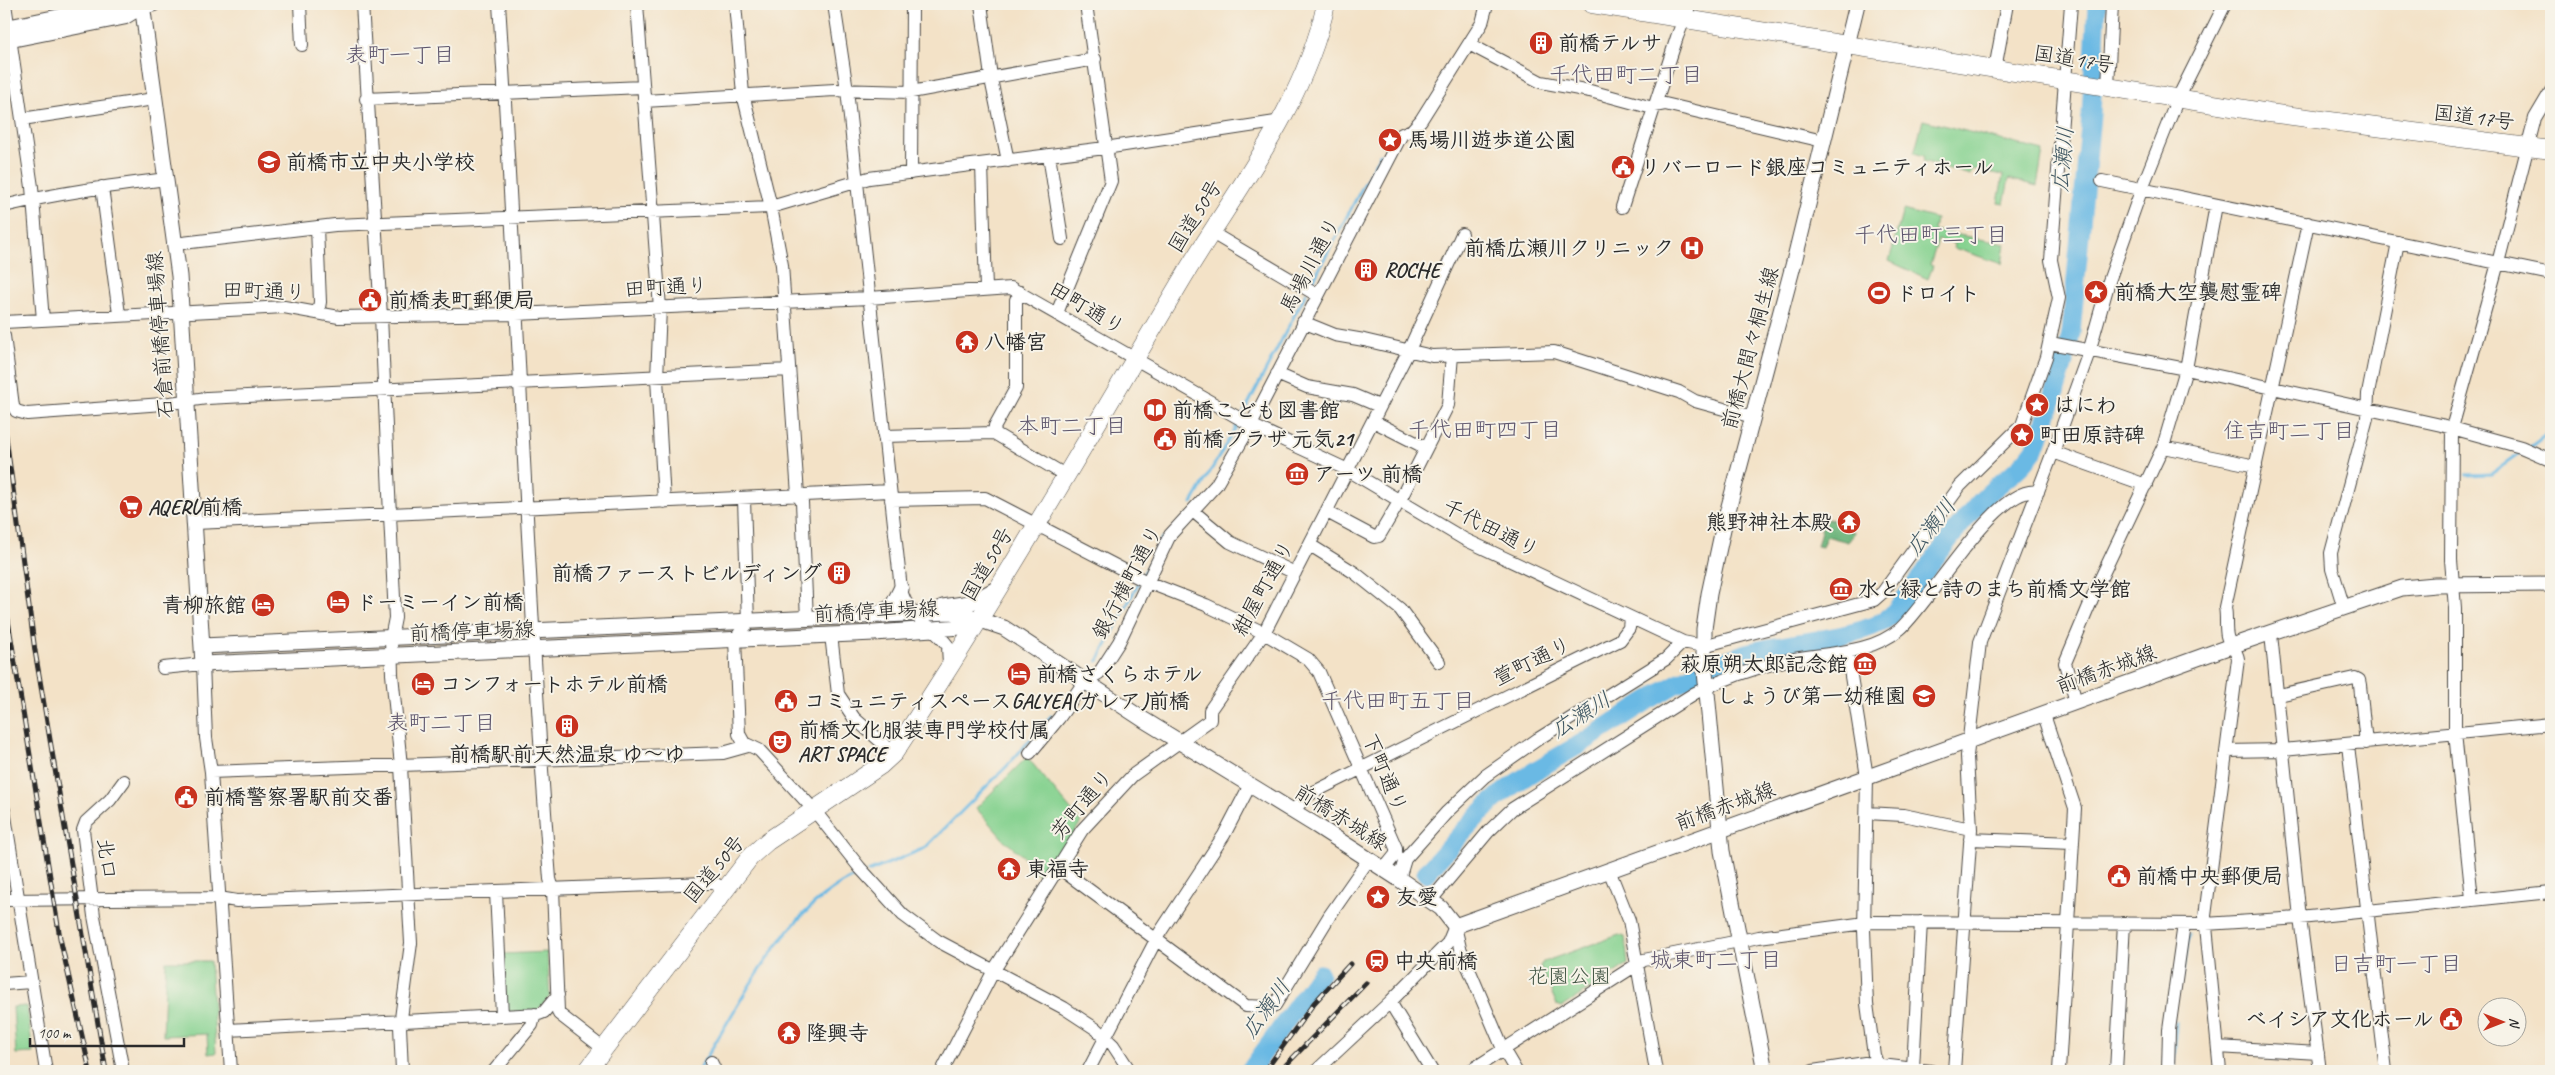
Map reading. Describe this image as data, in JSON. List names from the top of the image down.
{
  "streets": {
    "highway": ["国道17号", "国道50号"],
    "main road": [
      "石倉前橋停車場線",
      "前橋大間々桐生線",
      "前橋停車場線",
      "前橋赤城線"
    ],
    "street": [
      "馬場川通り",
      "田町通り",
      "千代田通り",
      "銀行横町通り",
      "紺屋町通り",
      "萱町通り",
      "下町通り",
      "芳町通り",
      "北口"
    ]
  },
  "crossings": [
    ["国道17号", "前橋大間々桐生線"],
    ["国道50号", "田町通り"],
    ["国道50号", "千代田通り"],
    ["国道50号", "前橋停車場線"],
    ["国道50号", "前橋赤城線"],
    ["馬場川通り", "千代田通り"],
    ["馬場川通り", "銀行横町通り"],
    ["田町通り", "石倉前橋停車場線"],
    ["田町通り", "千代田通り"],
    ["石倉前橋停車場線", "前橋停車場線"],
    ["前橋大間々桐生線", "千代田通り"],
    ["千代田通り", "銀行横町通り"],
    ["千代田通り", "紺屋町通り"],
    ["千代田通り", "萱町通り"],
    ["銀行横町通り", "前橋赤城線"],
    ["紺屋町通り", "下町通り"],
    ["紺屋町通り", "芳町通り"],
    ["前橋停車場線", "前橋赤城線"],
    ["萱町通り", "前橋赤城線"],
    ["萱町通り", "下町通り"],
    ["前橋赤城線", "芳町通り"]
  ],
  "districts": [
    "表町一丁目",
    "千代田町二丁目",
    "千代田町三丁目",
    "本町二丁目",
    "千代田町四丁目",
    "住吉町二丁目",
    "千代田町五丁目",
    "表町二丁目",
    "城東町二丁目",
    "日吉町一丁目"
  ],
  "water": ["広瀬川"],
  "parks": ["花園公園"],
  "places": {
    "building": [
      "前橋テルサ",
      "ROCHE",
      "前橋ファーストビルディング",
      "前橋駅前天然温泉 ゆ～ゆ"
    ],
    "place": [
      "馬場川遊歩道公園",
      "前橋大空襲慰霊碑",
      "はにわ",
      "町田原詩碑",
      "友愛"
    ],
    "school or university": ["前橋市立中央小学校", "しょうび第一幼稚園"],
    "public building": [
      "リバーロード銀座コミュニティホール",
      "前橋表町郵便局",
      "前橋プラザ 元気21",
      "コミュニティスペースGALYEA(ガレア)前橋",
      "前橋警察署駅前交番",
      "前橋中央郵便局",
      "ベイシア文化ホール"
    ],
    "hospital": ["前橋広瀬川クリニック"],
    "sports": ["ドロイト"],
    "temple": [
      "八幡宮",
      "熊野神社本殿",
      "東福寺",
      "隆興寺"
    ],
    "library": ["前橋こども図書館"],
    "museum": ["アーツ 前橋", "水と緑と詩のまち前橋文学館", "萩原朔太郎記念館"],
    "supermarket": ["AQERU前橋"],
    "hotel": [
      "ドーミーイン前橋",
      "青柳旅館",
      "前橋さくらホテル",
      "コンフォートホテル前橋"
    ],
    "theatre": ["前橋文化服装専門学校付属 ART SPACE"],
    "station": ["中央前橋"]
  },
  "scale_bar": "100 m",
  "north": "right"
}
